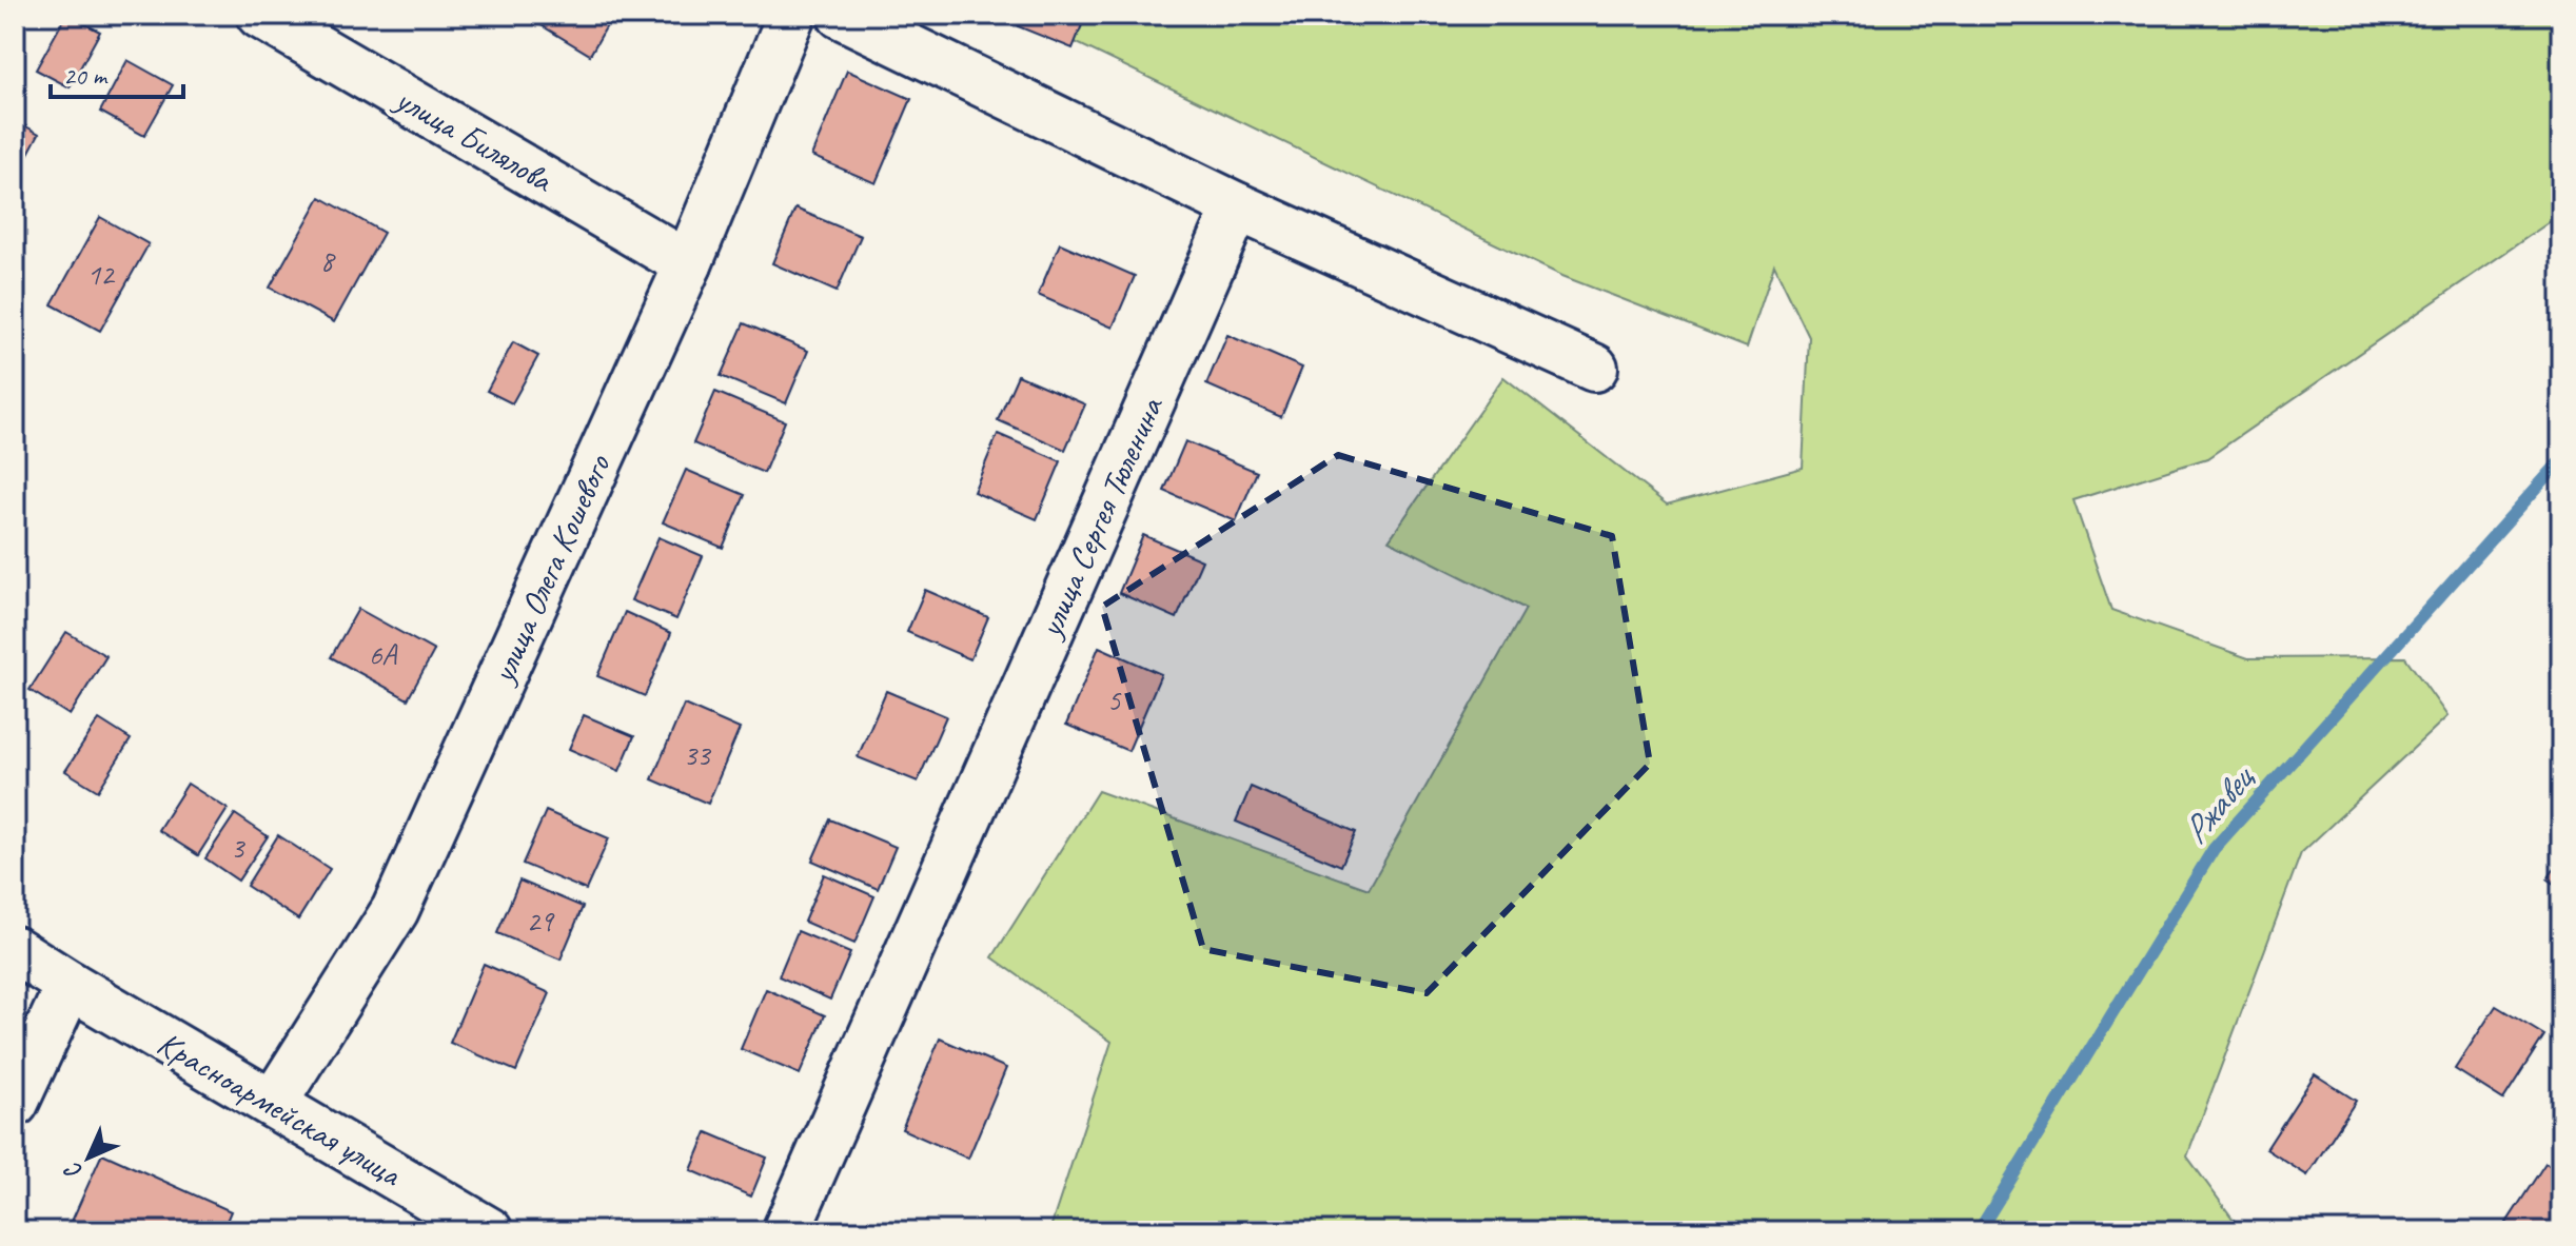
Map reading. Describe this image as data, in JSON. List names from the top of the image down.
{
  "streets": {
    "street": [
      "улица Билялова",
      "улица Сергея Тюленина",
      "улица Олега Кошевого",
      "Красноармейская улица"
    ]
  },
  "crossings": [
    ["улица Билялова", "улица Олега Кошевого"],
    ["улица Олега Кошевого", "Красноармейская улица"]
  ],
  "water": ["Ржавец"],
  "house_numbers": [
    "8",
    "12",
    "6А",
    "5",
    "33",
    "3",
    "29"
  ],
  "scale_bar": "20 m",
  "north": "bottom left"
}
